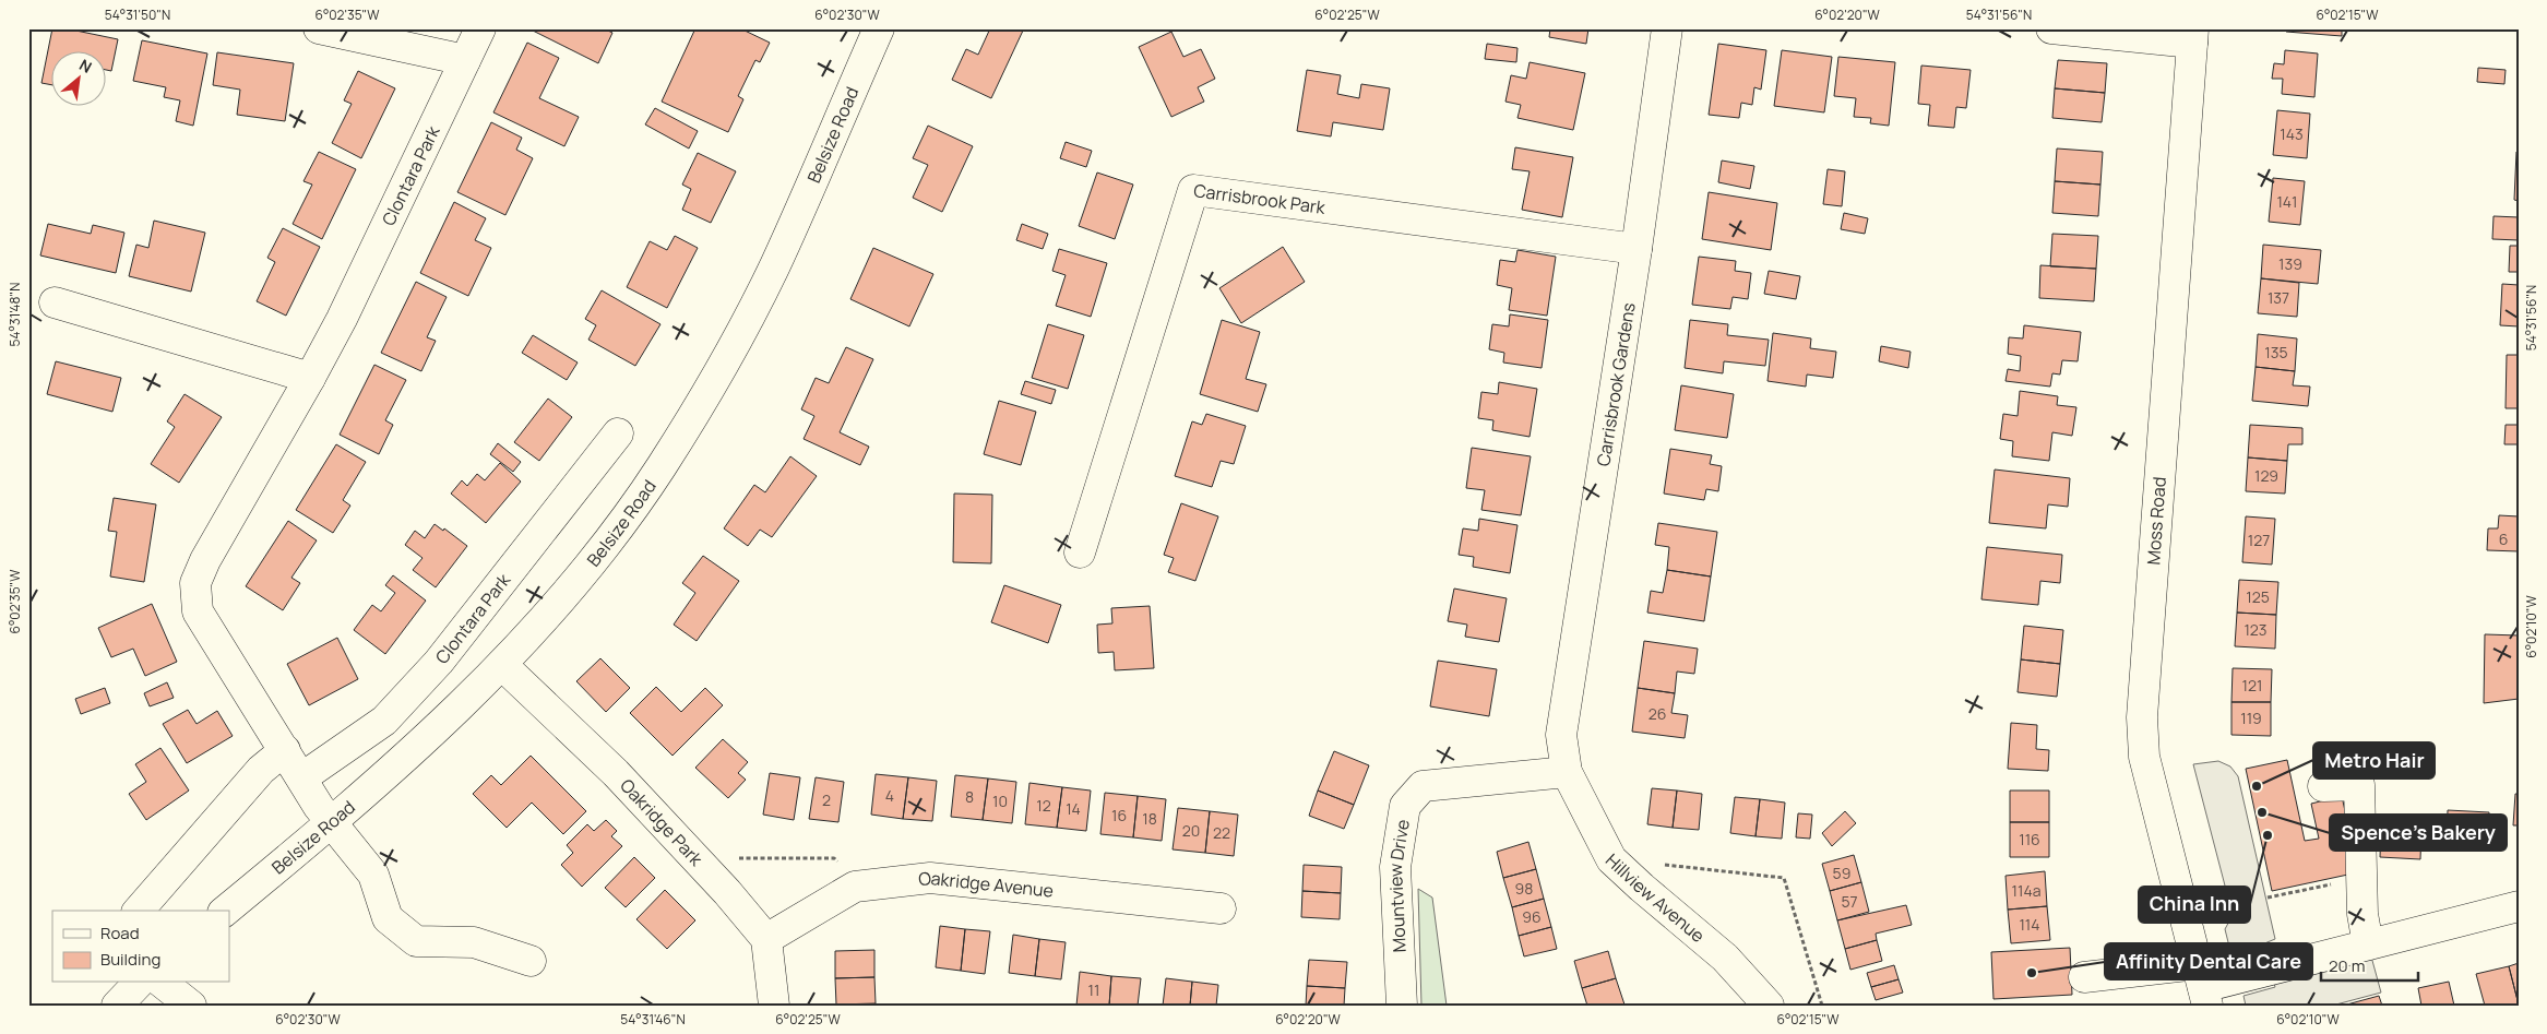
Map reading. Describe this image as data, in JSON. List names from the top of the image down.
{
  "streets": {
    "street": [
      "Belsize Road",
      "Clontara Park",
      "Carrisbrook Park",
      "Carrisbrook Gardens",
      "Moss Road",
      "Oakridge Park",
      "Mountview Drive",
      "Oakridge Avenue",
      "Hillview Avenue"
    ]
  },
  "crossings": [
    ["Belsize Road", "Clontara Park"],
    ["Belsize Road", "Oakridge Park"],
    ["Carrisbrook Park", "Carrisbrook Gardens"],
    ["Carrisbrook Gardens", "Mountview Drive"],
    ["Carrisbrook Gardens", "Hillview Avenue"],
    ["Oakridge Park", "Oakridge Avenue"],
    ["Mountview Drive", "Hillview Avenue"]
  ],
  "places": [
    "Metro Hair",
    "Spence's Bakery",
    "China Inn",
    "Affinity Dental Care"
  ],
  "house_numbers": [
    "143",
    "141",
    "139",
    "137",
    "135",
    "129",
    "6",
    "127",
    "125",
    "123",
    "121",
    "26",
    "119",
    "4",
    "8",
    "2",
    "10",
    "12",
    "14",
    "16",
    "18",
    "20",
    "22",
    "116",
    "59",
    "98",
    "114a",
    "57",
    "96",
    "114",
    "11"
  ],
  "legend": ["Road", "Building"],
  "scale_bar": "20 m",
  "north": "top right",
  "coordinates": [
    "54°31'50\"N",
    "6°02'35\"W",
    "6°02'30\"W",
    "6°02'25\"W",
    "6°02'20\"W",
    "54°31'56\"N",
    "6°02'15\"W",
    "54°31'48\"N",
    "6°02'10\"W",
    "54°31'46\"N"
  ]
}
